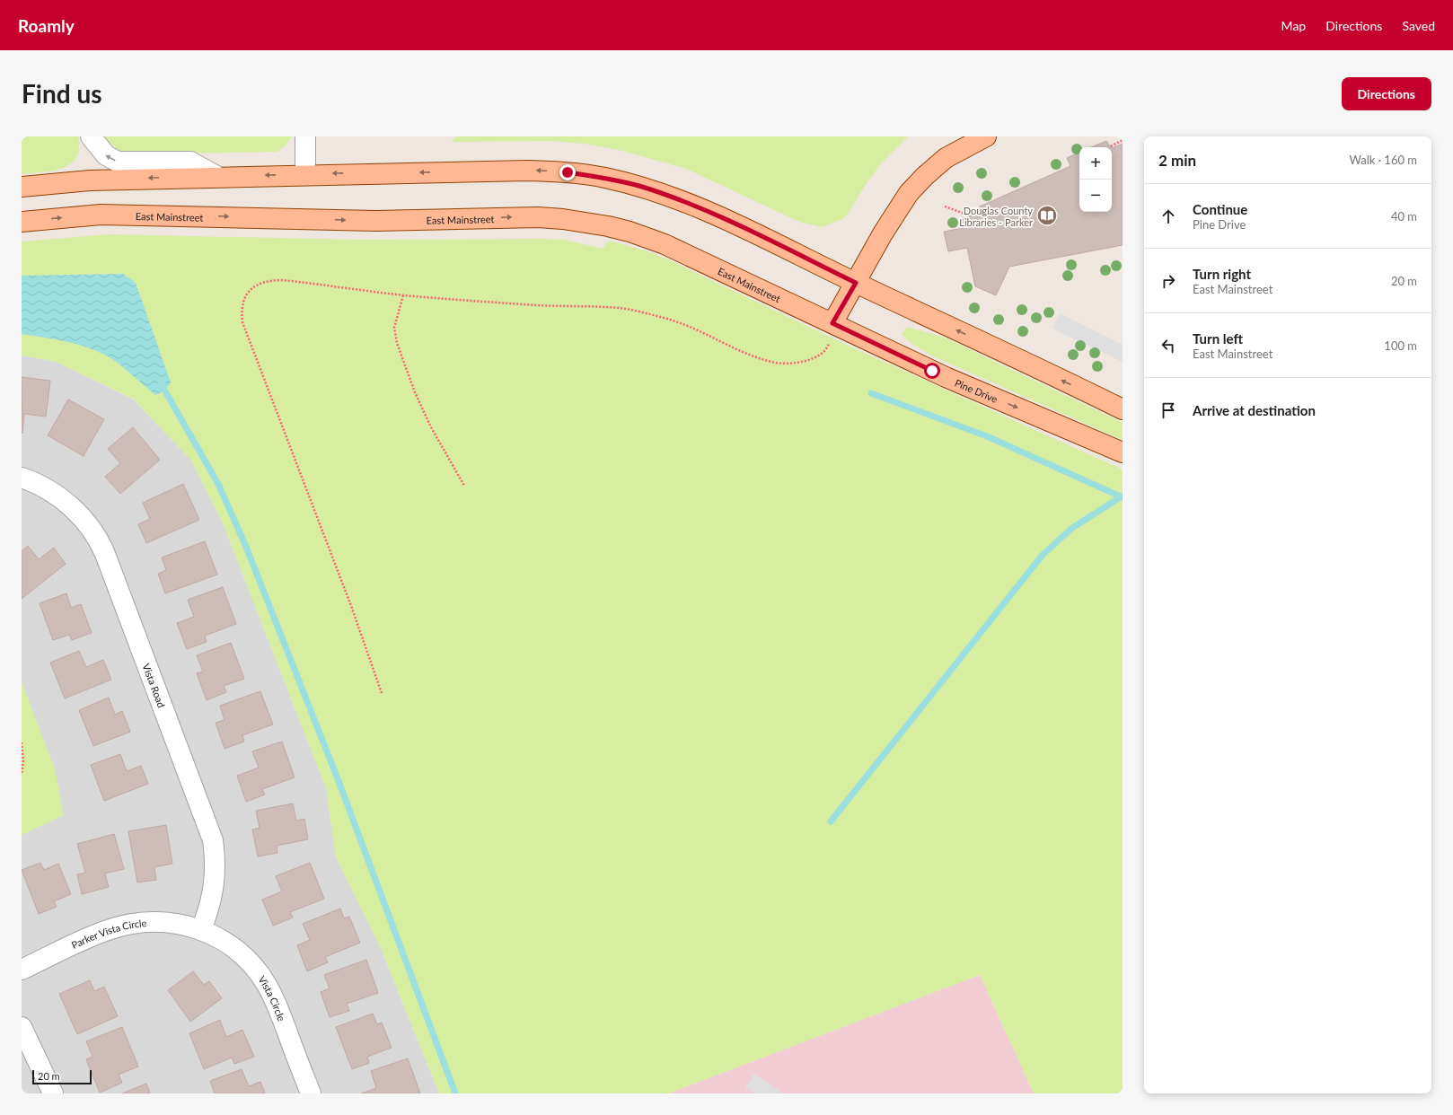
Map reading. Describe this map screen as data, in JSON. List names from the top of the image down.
{
  "streets": {
    "main road": ["East Mainstreet", "Pine Drive"],
    "street": ["Vista Road", "Parker Vista Circle", "Vista Circle"]
  },
  "crossings": [
    ["East Mainstreet", "Pine Drive"],
    ["Vista Road", "Parker Vista Circle"],
    ["Vista Road", "Vista Circle"],
    ["Parker Vista Circle", "Vista Circle"]
  ],
  "places": {
    "library": ["Douglas County Libraries - Parker"]
  },
  "scale_bar": "20 m",
  "page": {
    "header": "Roamly",
    "nav": ["Map", "Directions", "Saved"],
    "buttons": "Directions",
    "title": "Find us",
    "heading": ["2 min", "Walk · 160 m"],
    "map_buttons": ["+", "−"],
    "list": [
      ["Continue", "Pine Drive", "40 m"],
      ["Turn right", "East Mainstreet", "20 m"],
      ["Turn left", "East Mainstreet", "100 m"],
      "Arrive at destination"
    ],
    "scale": "20 m"
  }
}
